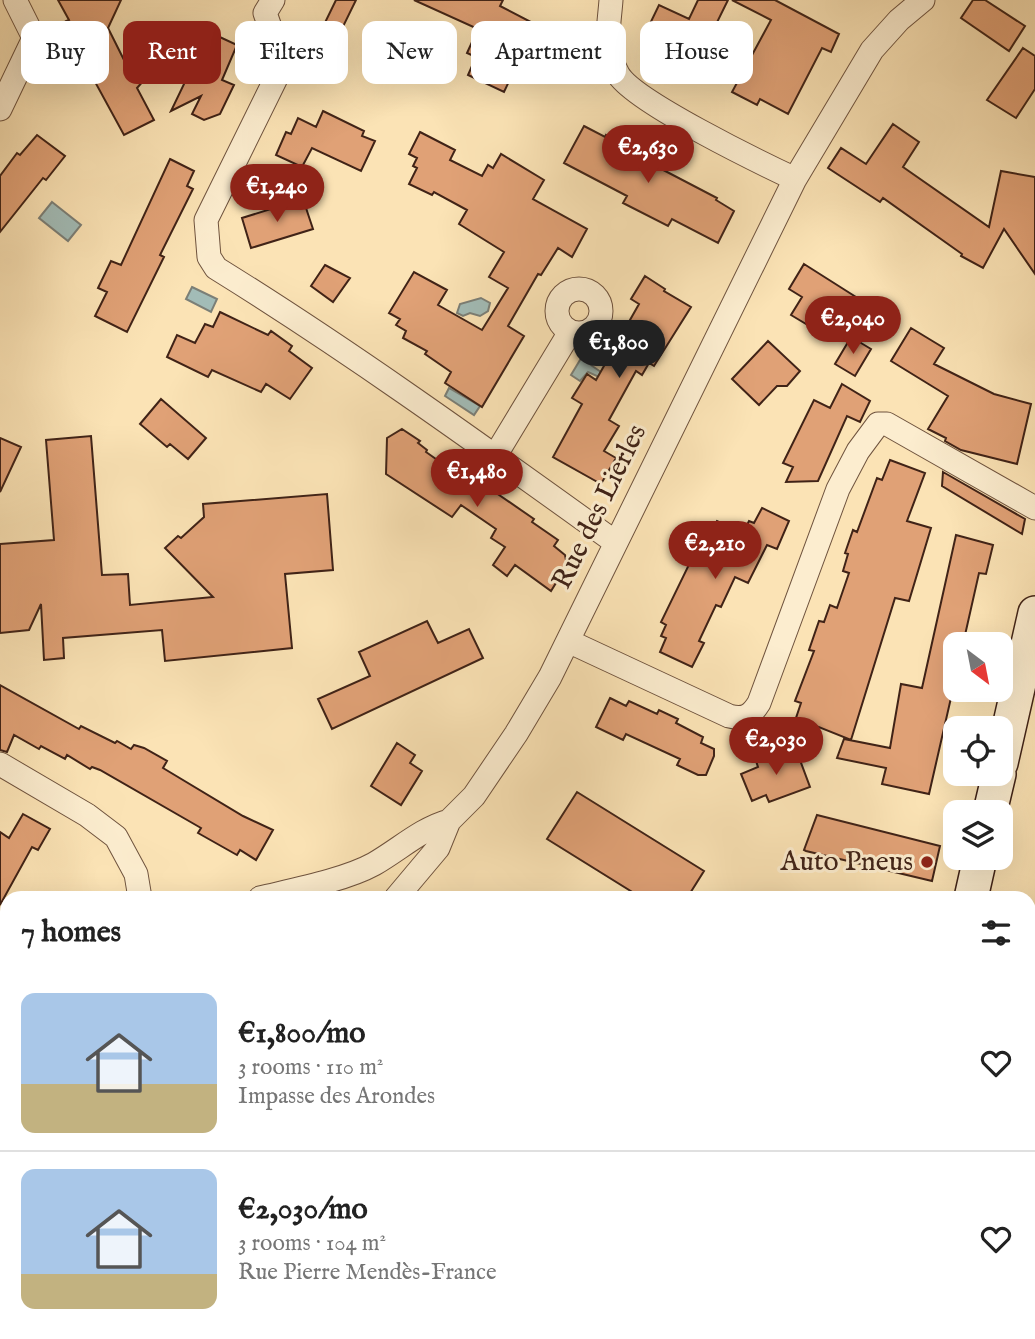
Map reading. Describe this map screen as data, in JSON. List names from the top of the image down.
{
  "streets": {
    "street": ["Rue des Lierles"]
  },
  "places": ["Auto Pneus"],
  "north": "bottom right",
  "page": {
    "chip": [
      "Buy",
      "Rent",
      "Filters",
      "New",
      "Apartment",
      "House"
    ],
    "price": [
      "€2,630",
      "€1,240",
      "€2,040",
      "€1,800",
      "€1,480",
      "€2,210",
      "€2,030"
    ],
    "heading": "7 homes",
    "list": [
      {
        "name": "€1,800/mo",
        "note": "3 rooms · 110 m² · Impasse des Arondes"
      },
      {
        "name": "€2,030/mo",
        "note": "3 rooms · 104 m² · Rue Pierre Mendès-France"
      }
    ]
  }
}
